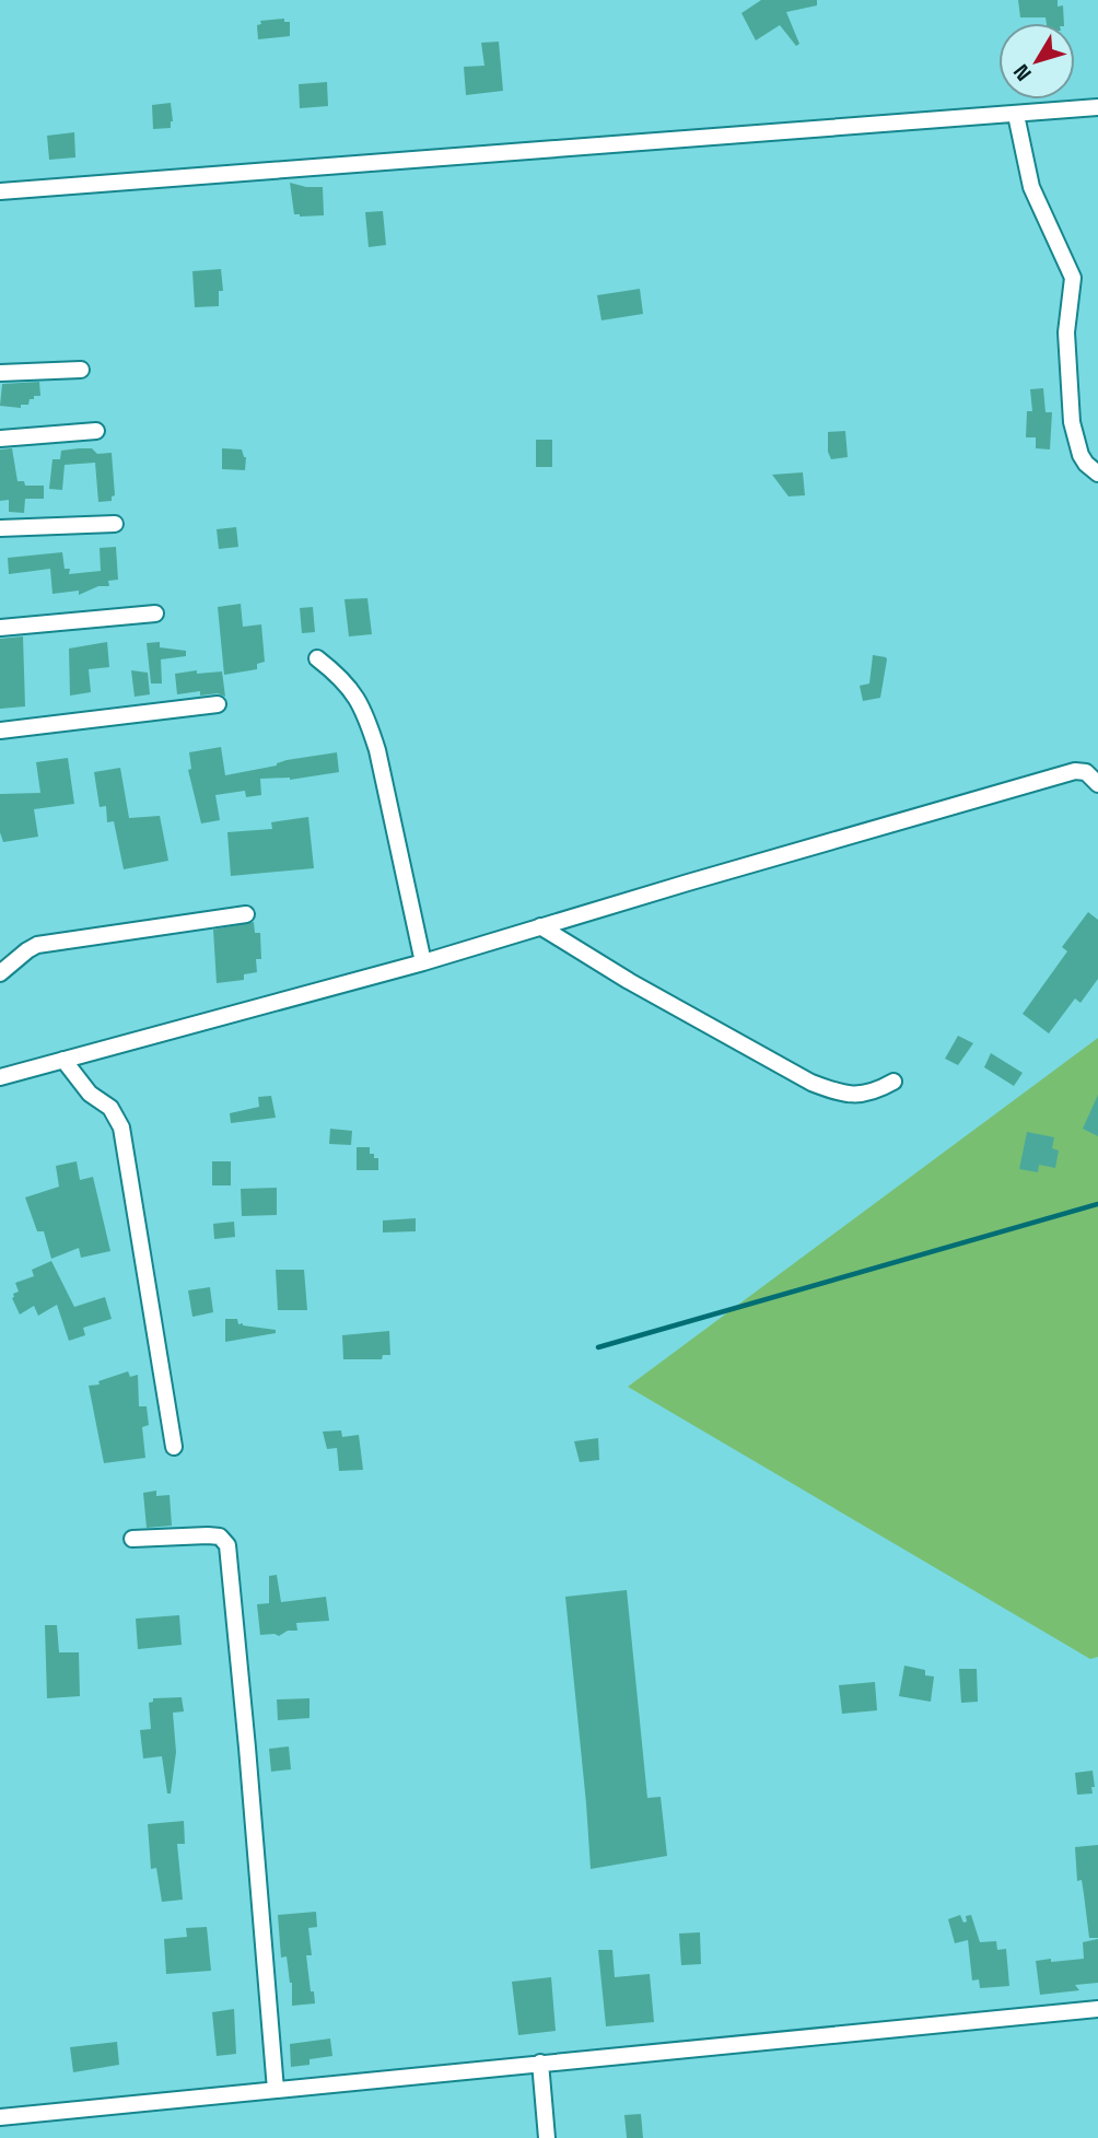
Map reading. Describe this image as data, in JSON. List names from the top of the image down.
{
  "north": "bottom left"
}
